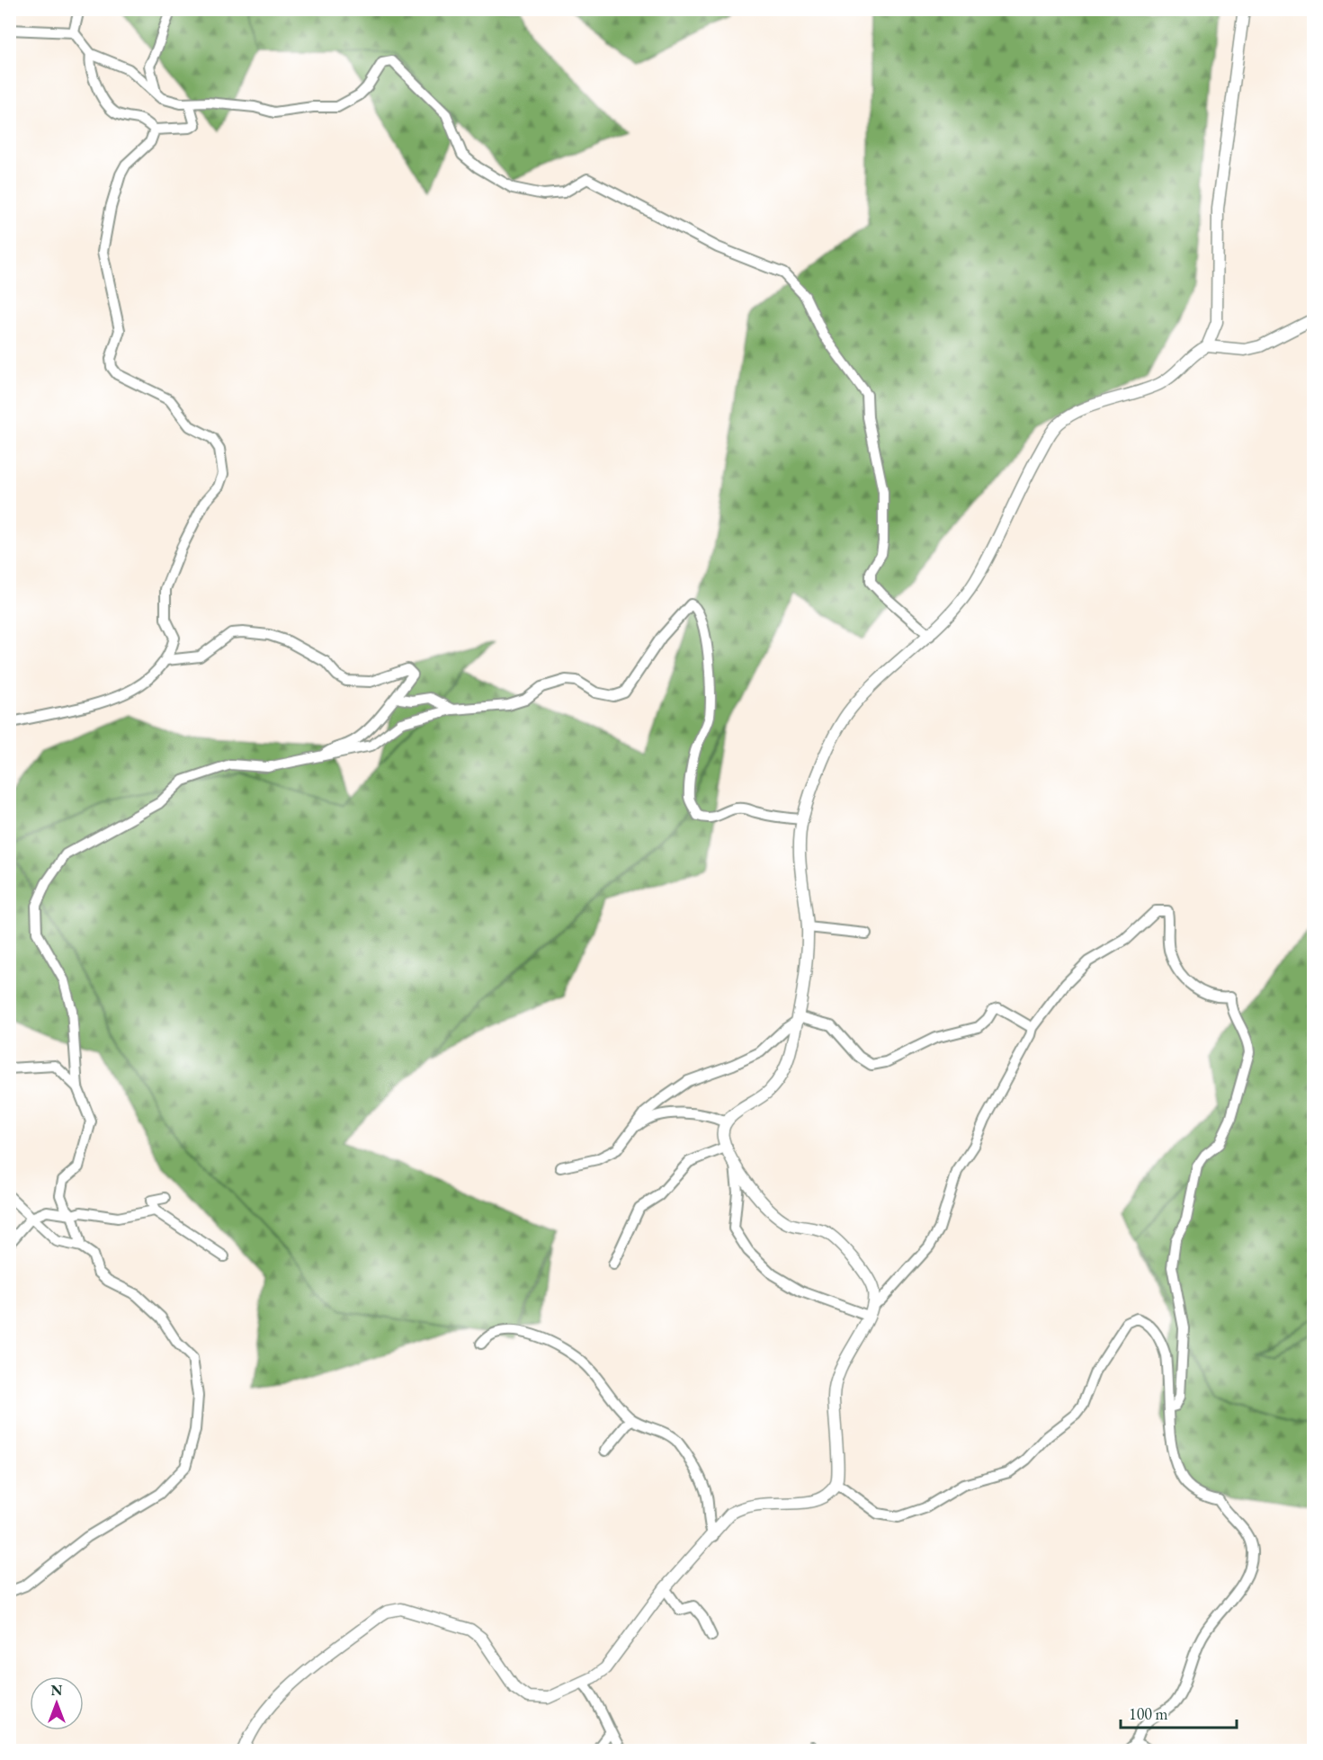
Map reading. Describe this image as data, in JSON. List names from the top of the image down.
{
  "scale_bar": "100 m",
  "north": "top"
}
